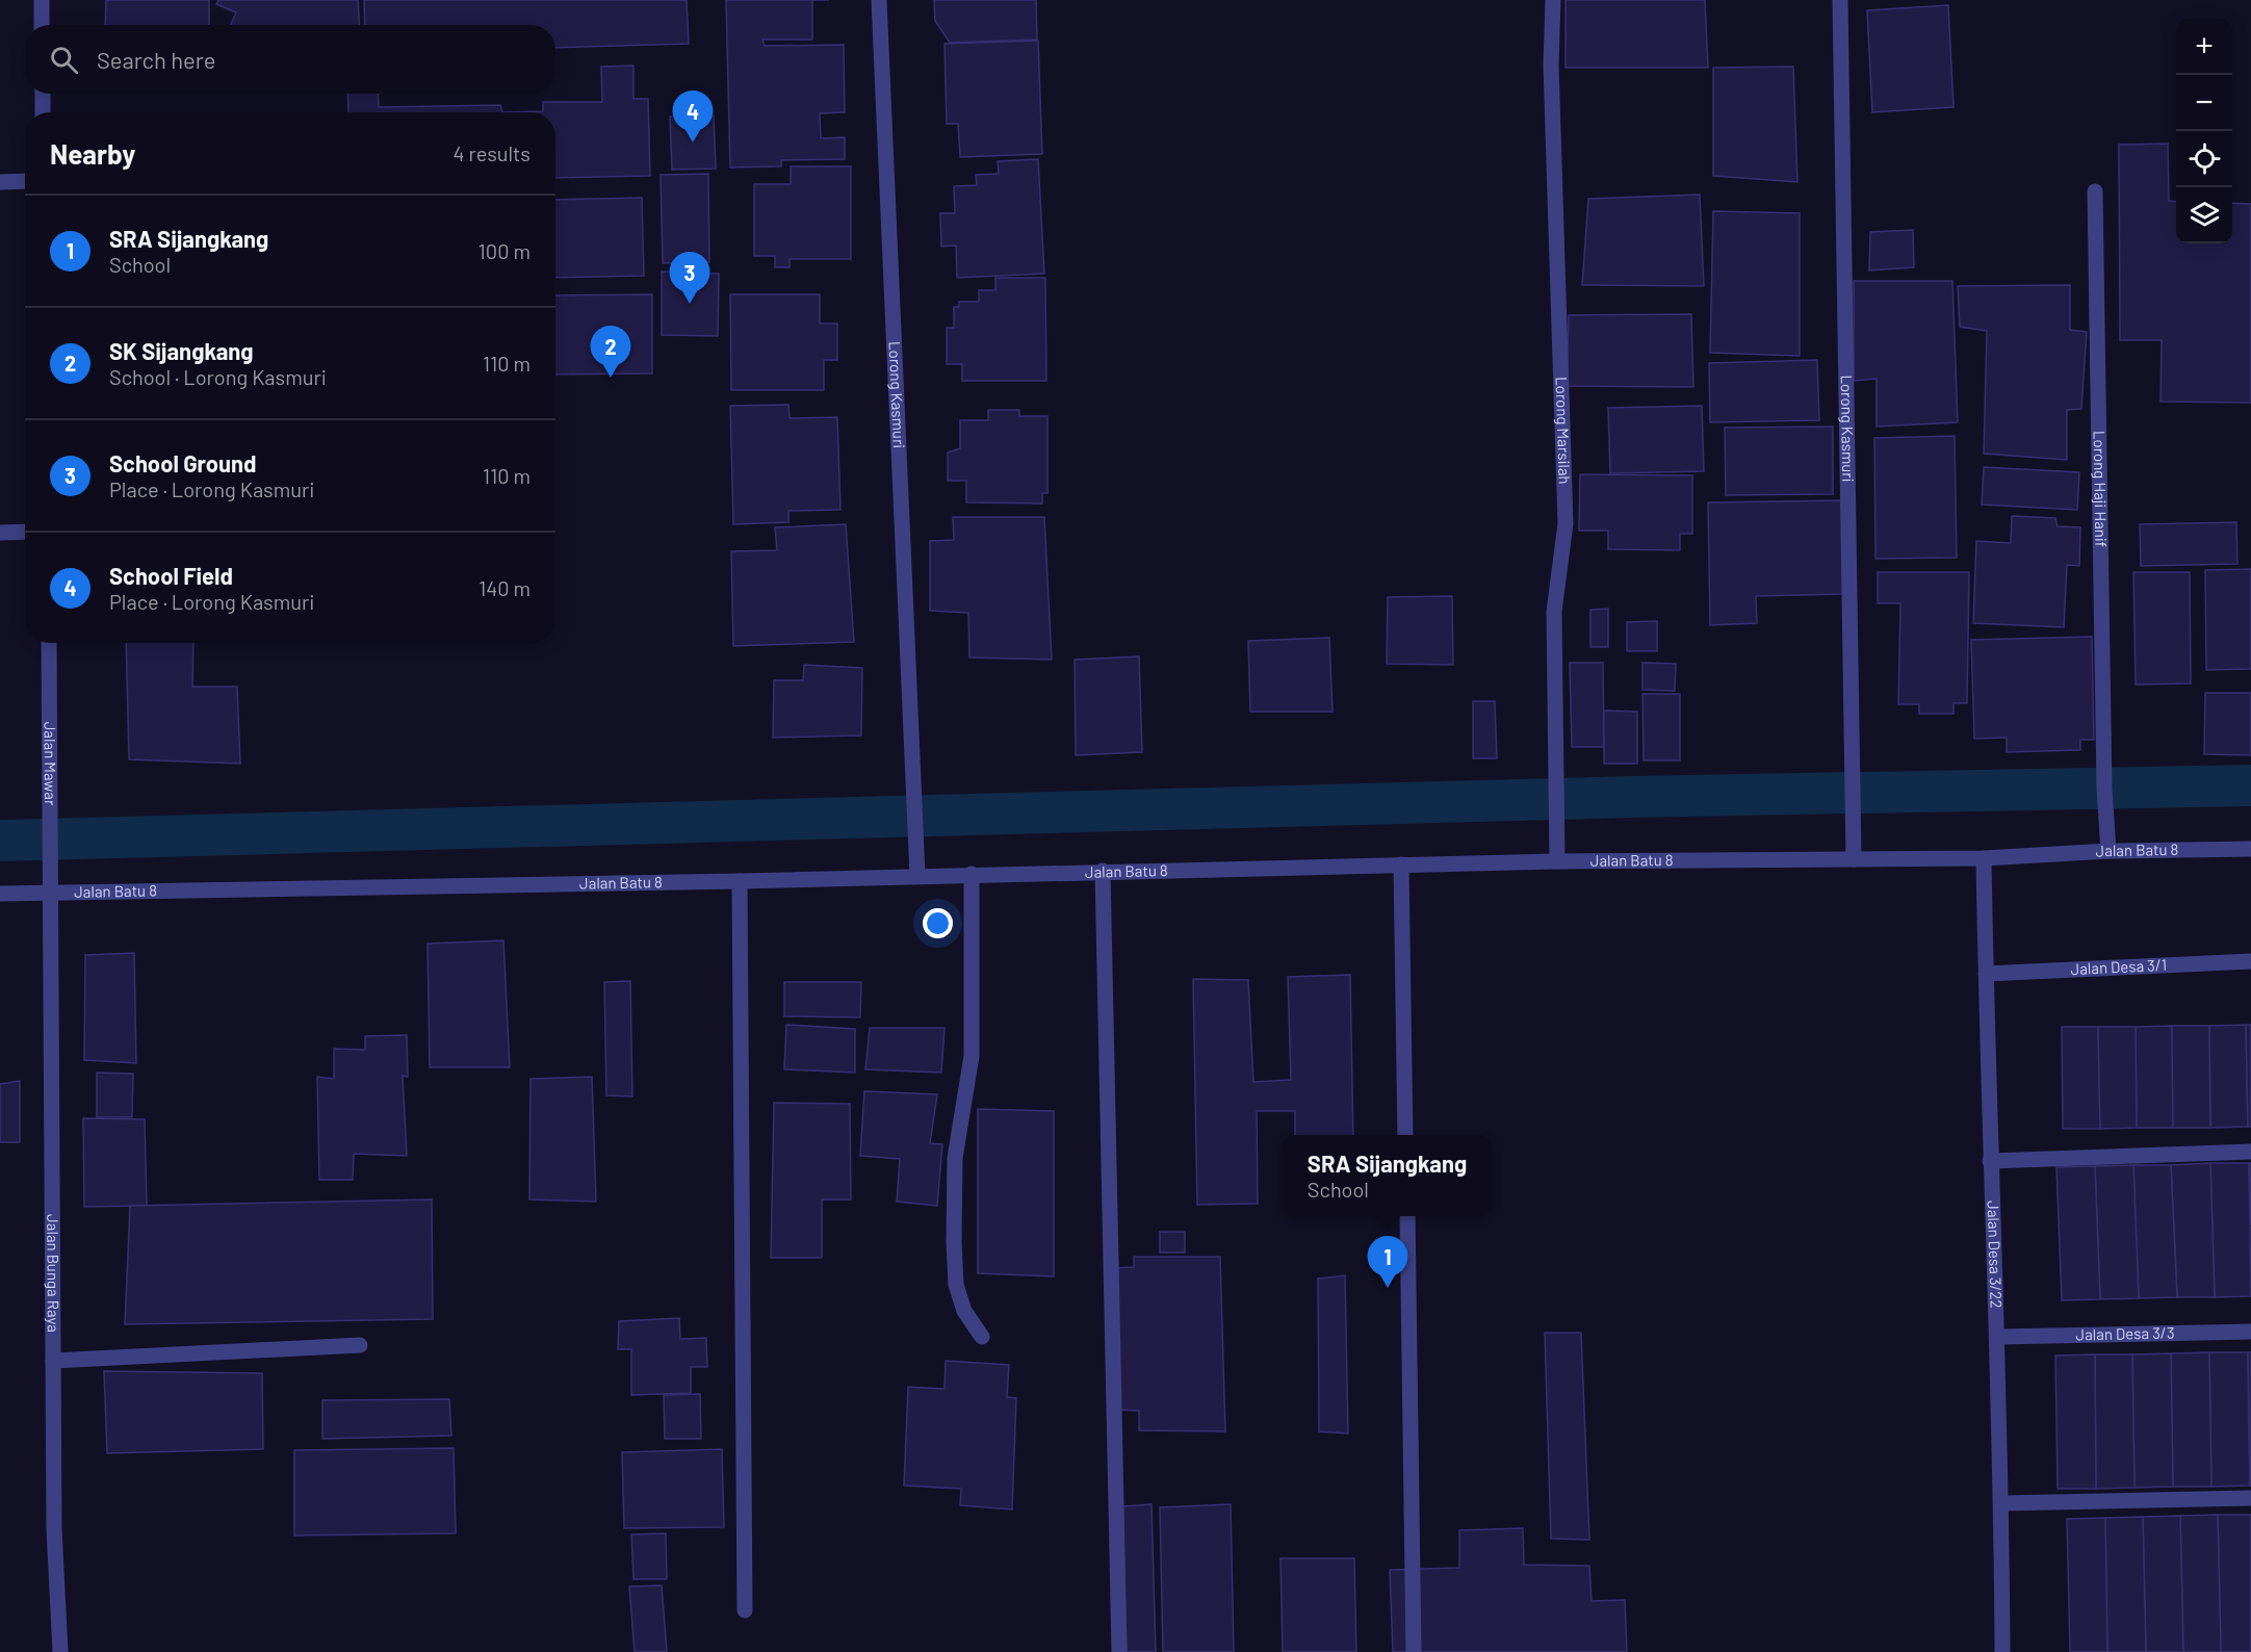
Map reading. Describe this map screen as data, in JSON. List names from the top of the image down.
{
  "streets": {
    "street": [
      "Lorong Kasmuri",
      "Lorong Marsilah",
      "Lorong Haji Hanif",
      "Jalan Mawar",
      "Jalan Batu 8",
      "Jalan Desa 3/1",
      "Jalan Desa 3/22",
      "Jalan Bunga Raya",
      "Jalan Desa 3/3"
    ]
  },
  "crossings": [
    ["Lorong Kasmuri", "Jalan Batu 8"],
    ["Lorong Marsilah", "Jalan Batu 8"],
    ["Lorong Haji Hanif", "Jalan Batu 8"],
    ["Jalan Mawar", "Jalan Batu 8"],
    ["Jalan Mawar", "Jalan Bunga Raya"],
    ["Jalan Batu 8", "Jalan Desa 3/22"],
    ["Jalan Batu 8", "Jalan Bunga Raya"],
    ["Jalan Desa 3/1", "Jalan Desa 3/22"],
    ["Jalan Desa 3/22", "Jalan Desa 3/3"]
  ],
  "page": {
    "map_buttons": ["+", "−"],
    "search": "Search here",
    "pins": [
      "4",
      "3",
      "2",
      "1"
    ],
    "heading": ["Nearby", "4 results"],
    "list": [
      {
        "mark": "1",
        "name": "SRA Sijangkang",
        "note": "School",
        "value": "100 m"
      },
      {
        "mark": "2",
        "name": "SK Sijangkang",
        "note": "School · Lorong Kasmuri",
        "value": "110 m"
      },
      {
        "mark": "3",
        "name": "School Ground",
        "note": "Place · Lorong Kasmuri",
        "value": "110 m"
      },
      {
        "mark": "4",
        "name": "School Field",
        "note": "Place · Lorong Kasmuri",
        "value": "140 m"
      }
    ],
    "popup": ["SRA Sijangkang", "School"]
  }
}
